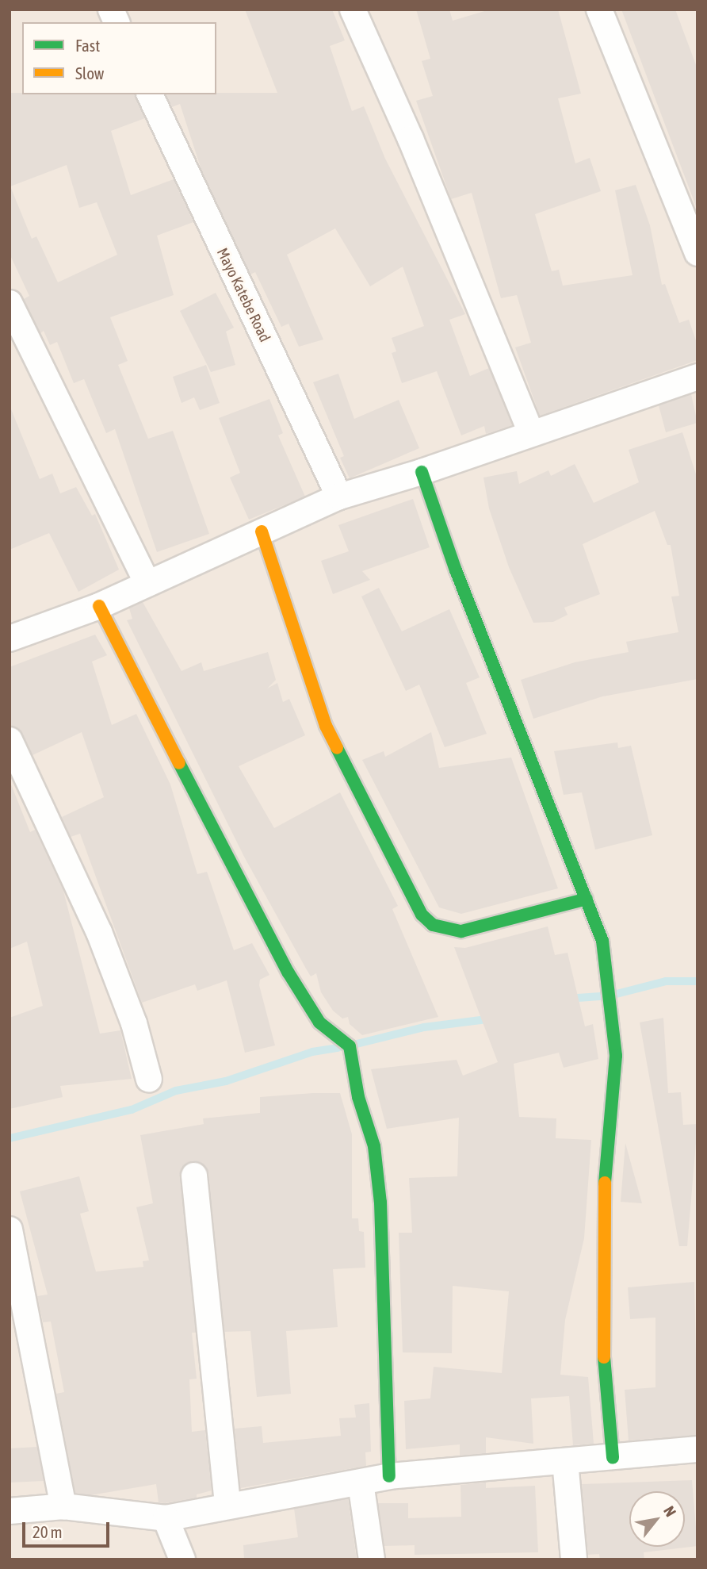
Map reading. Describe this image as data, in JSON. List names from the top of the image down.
{
  "streets": {
    "street": ["Mayo Katebe Road"]
  },
  "legend": ["Fast", "Slow"],
  "scale_bar": "20 m",
  "north": "top right"
}
